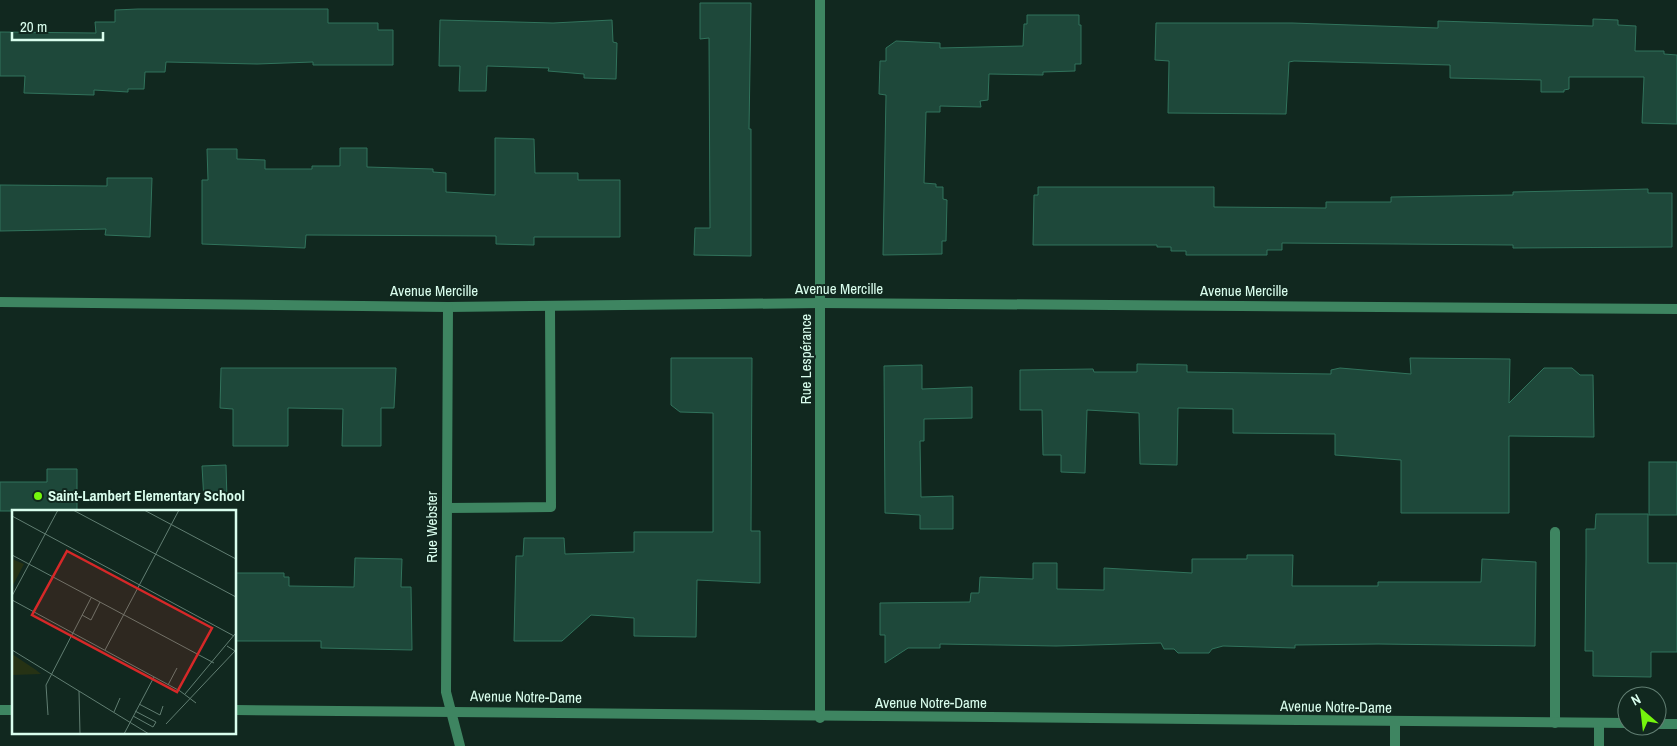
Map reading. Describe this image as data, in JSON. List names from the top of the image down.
{
  "streets": {
    "street": [
      "Avenue Mercille",
      "Rue Lespérance",
      "Rue Webster",
      "Avenue Notre-Dame"
    ]
  },
  "crossings": [
    ["Avenue Mercille", "Rue Lespérance"],
    ["Avenue Mercille", "Rue Webster"],
    ["Rue Lespérance", "Avenue Notre-Dame"],
    ["Rue Webster", "Avenue Notre-Dame"]
  ],
  "places": ["Saint-Lambert Elementary School"],
  "scale_bar": "20 m",
  "north": "top left"
}
